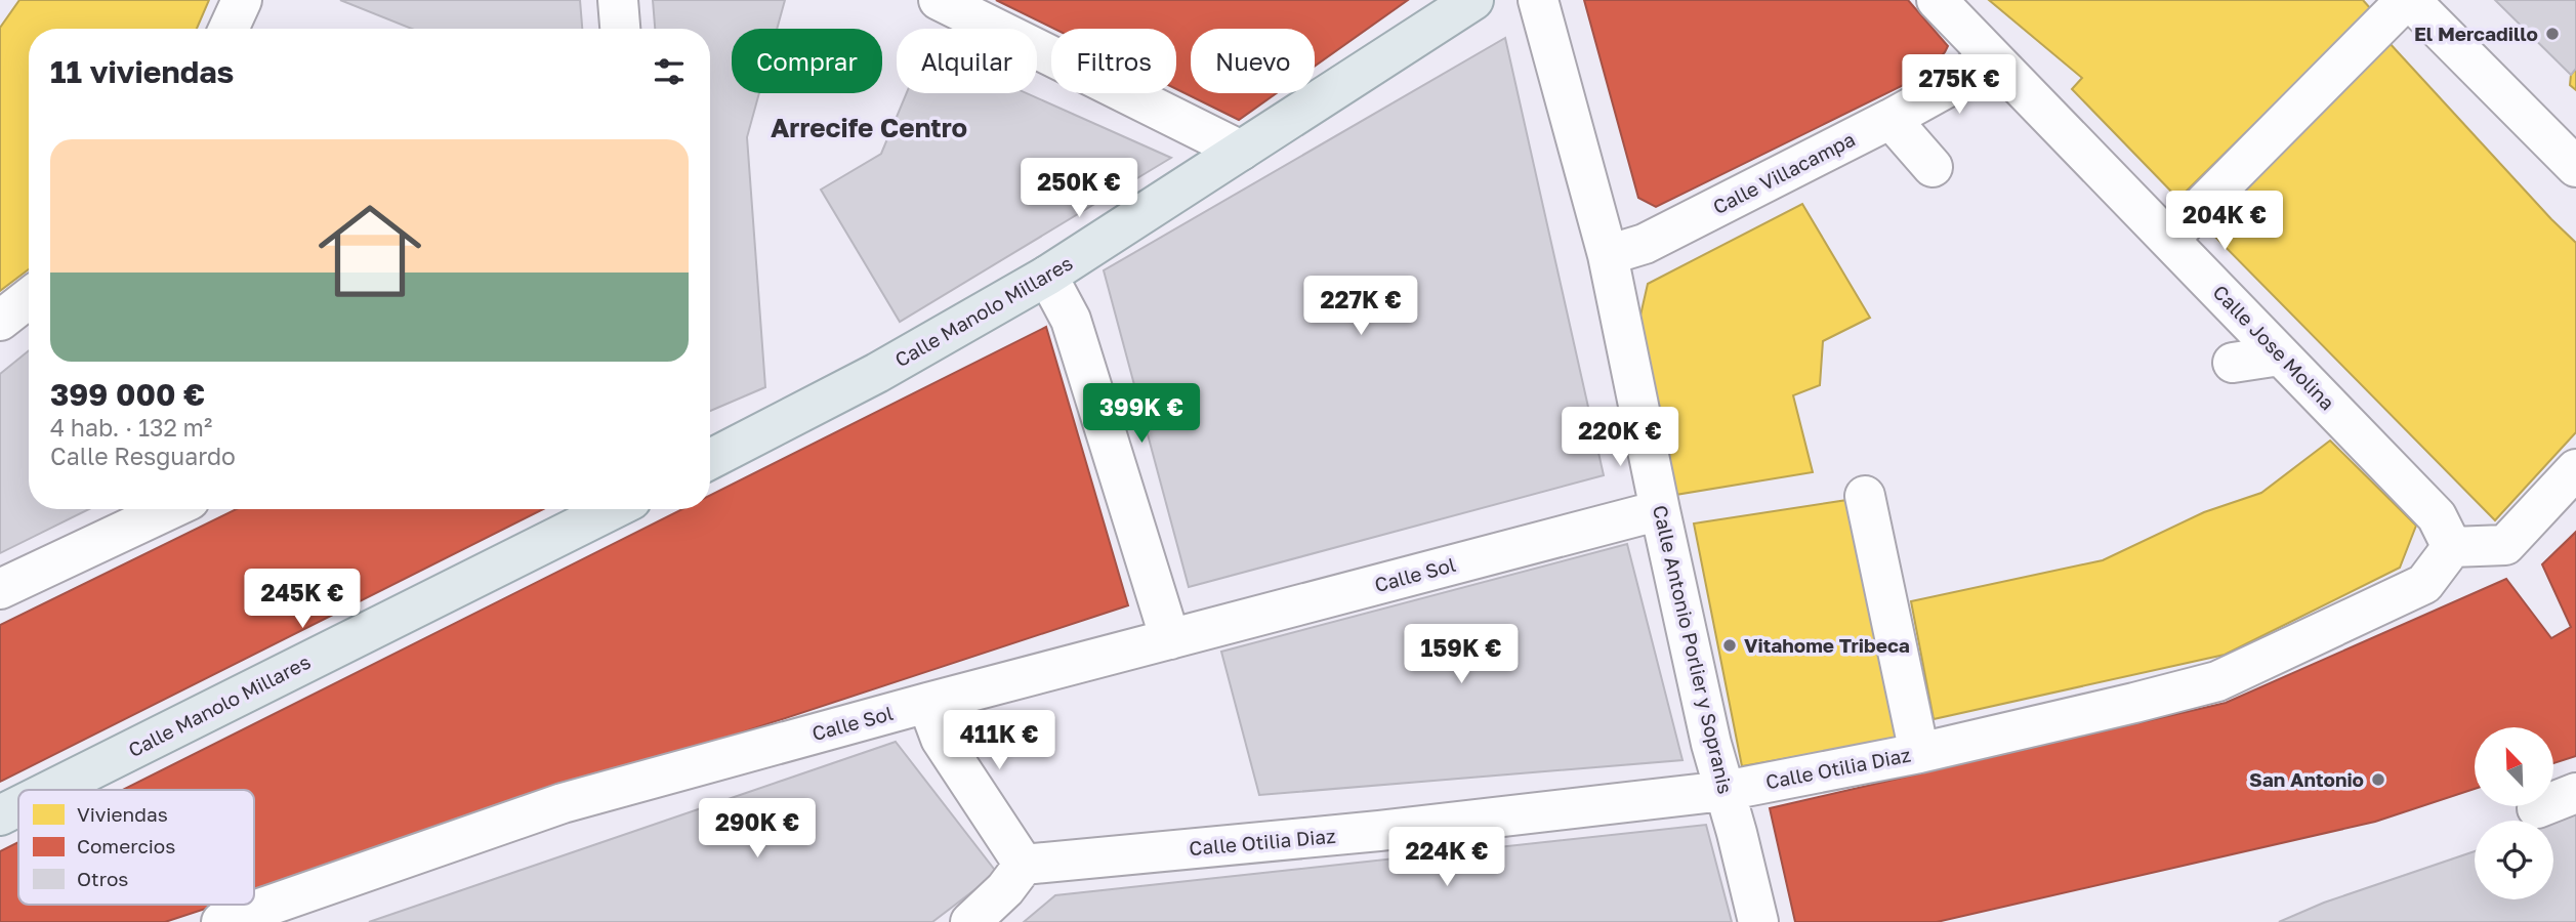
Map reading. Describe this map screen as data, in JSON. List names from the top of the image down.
{
  "streets": {
    "main road": ["Calle Manolo Millares"],
    "street": [
      "Calle Villacampa",
      "Calle Jose Molina",
      "Calle Sol",
      "Calle Antonio Porlier y Sopranis",
      "Calle Otilia Diaz"
    ]
  },
  "crossings": [
    ["Calle Villacampa", "Calle Jose Molina"],
    ["Calle Villacampa", "Calle Antonio Porlier y Sopranis"],
    ["Calle Jose Molina", "Calle Otilia Diaz"],
    ["Calle Sol", "Calle Antonio Porlier y Sopranis"],
    ["Calle Antonio Porlier y Sopranis", "Calle Otilia Diaz"]
  ],
  "districts": ["Arrecife Centro"],
  "places": ["El Mercadillo", "Vitahome Tribeca", "San Antonio"],
  "legend": ["Viviendas", "Comercios", "Otros"],
  "north": "top left",
  "page": {
    "chip": [
      "Comprar",
      "Alquilar",
      "Filtros",
      "Nuevo"
    ],
    "heading": "11 viviendas",
    "price": [
      "275K €",
      "250K €",
      "204K €",
      "227K €",
      "399K €",
      "220K €",
      "245K €",
      "159K €",
      "411K €",
      "290K €",
      "224K €"
    ],
    "list": [
      {
        "name": "399 000 €",
        "note": "4 hab. · 132 m² · Calle Resguardo"
      }
    ]
  }
}
